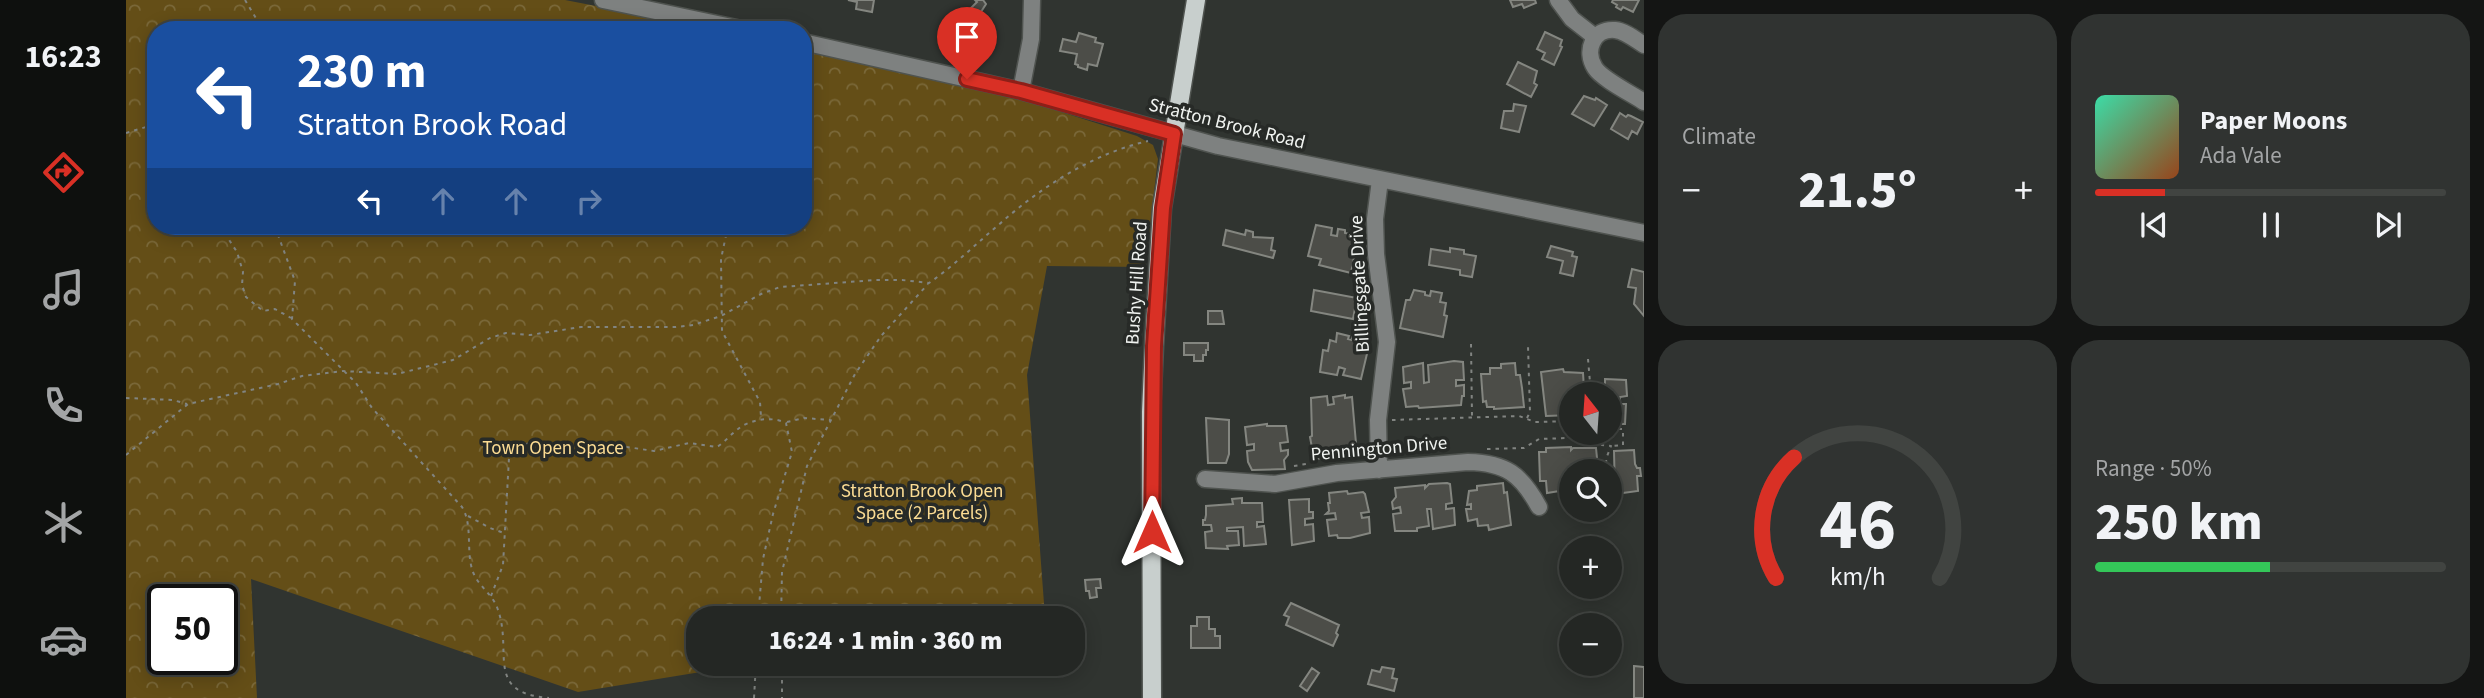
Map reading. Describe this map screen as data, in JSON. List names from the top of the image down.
{
  "streets": {
    "main road": ["Bushy Hill Road"],
    "street": ["Stratton Brook Road", "Billingsgate Drive", "Pennington Drive"]
  },
  "crossings": [
    ["Stratton Brook Road", "Bushy Hill Road"],
    ["Stratton Brook Road", "Billingsgate Drive"],
    ["Billingsgate Drive", "Pennington Drive"]
  ],
  "parks": ["Town Open Space", "Stratton Brook Open Space (2 Parcels)"],
  "north": "top",
  "page": {
    "tabs": "16:23",
    "tile": [
      "Climate",
      ["Range · 50%", "250 km"]
    ],
    "turn": ["230 m", "Stratton Brook Road"],
    "song": ["Paper Moons", "Ada Vale"],
    "heat": ["−", "21.5°", "+"],
    "map_buttons": ["+", "−"],
    "limit": "50",
    "trip": "16:24 · 1 min · 360 m",
    "gauge": ["46", "km/h"]
  }
}
